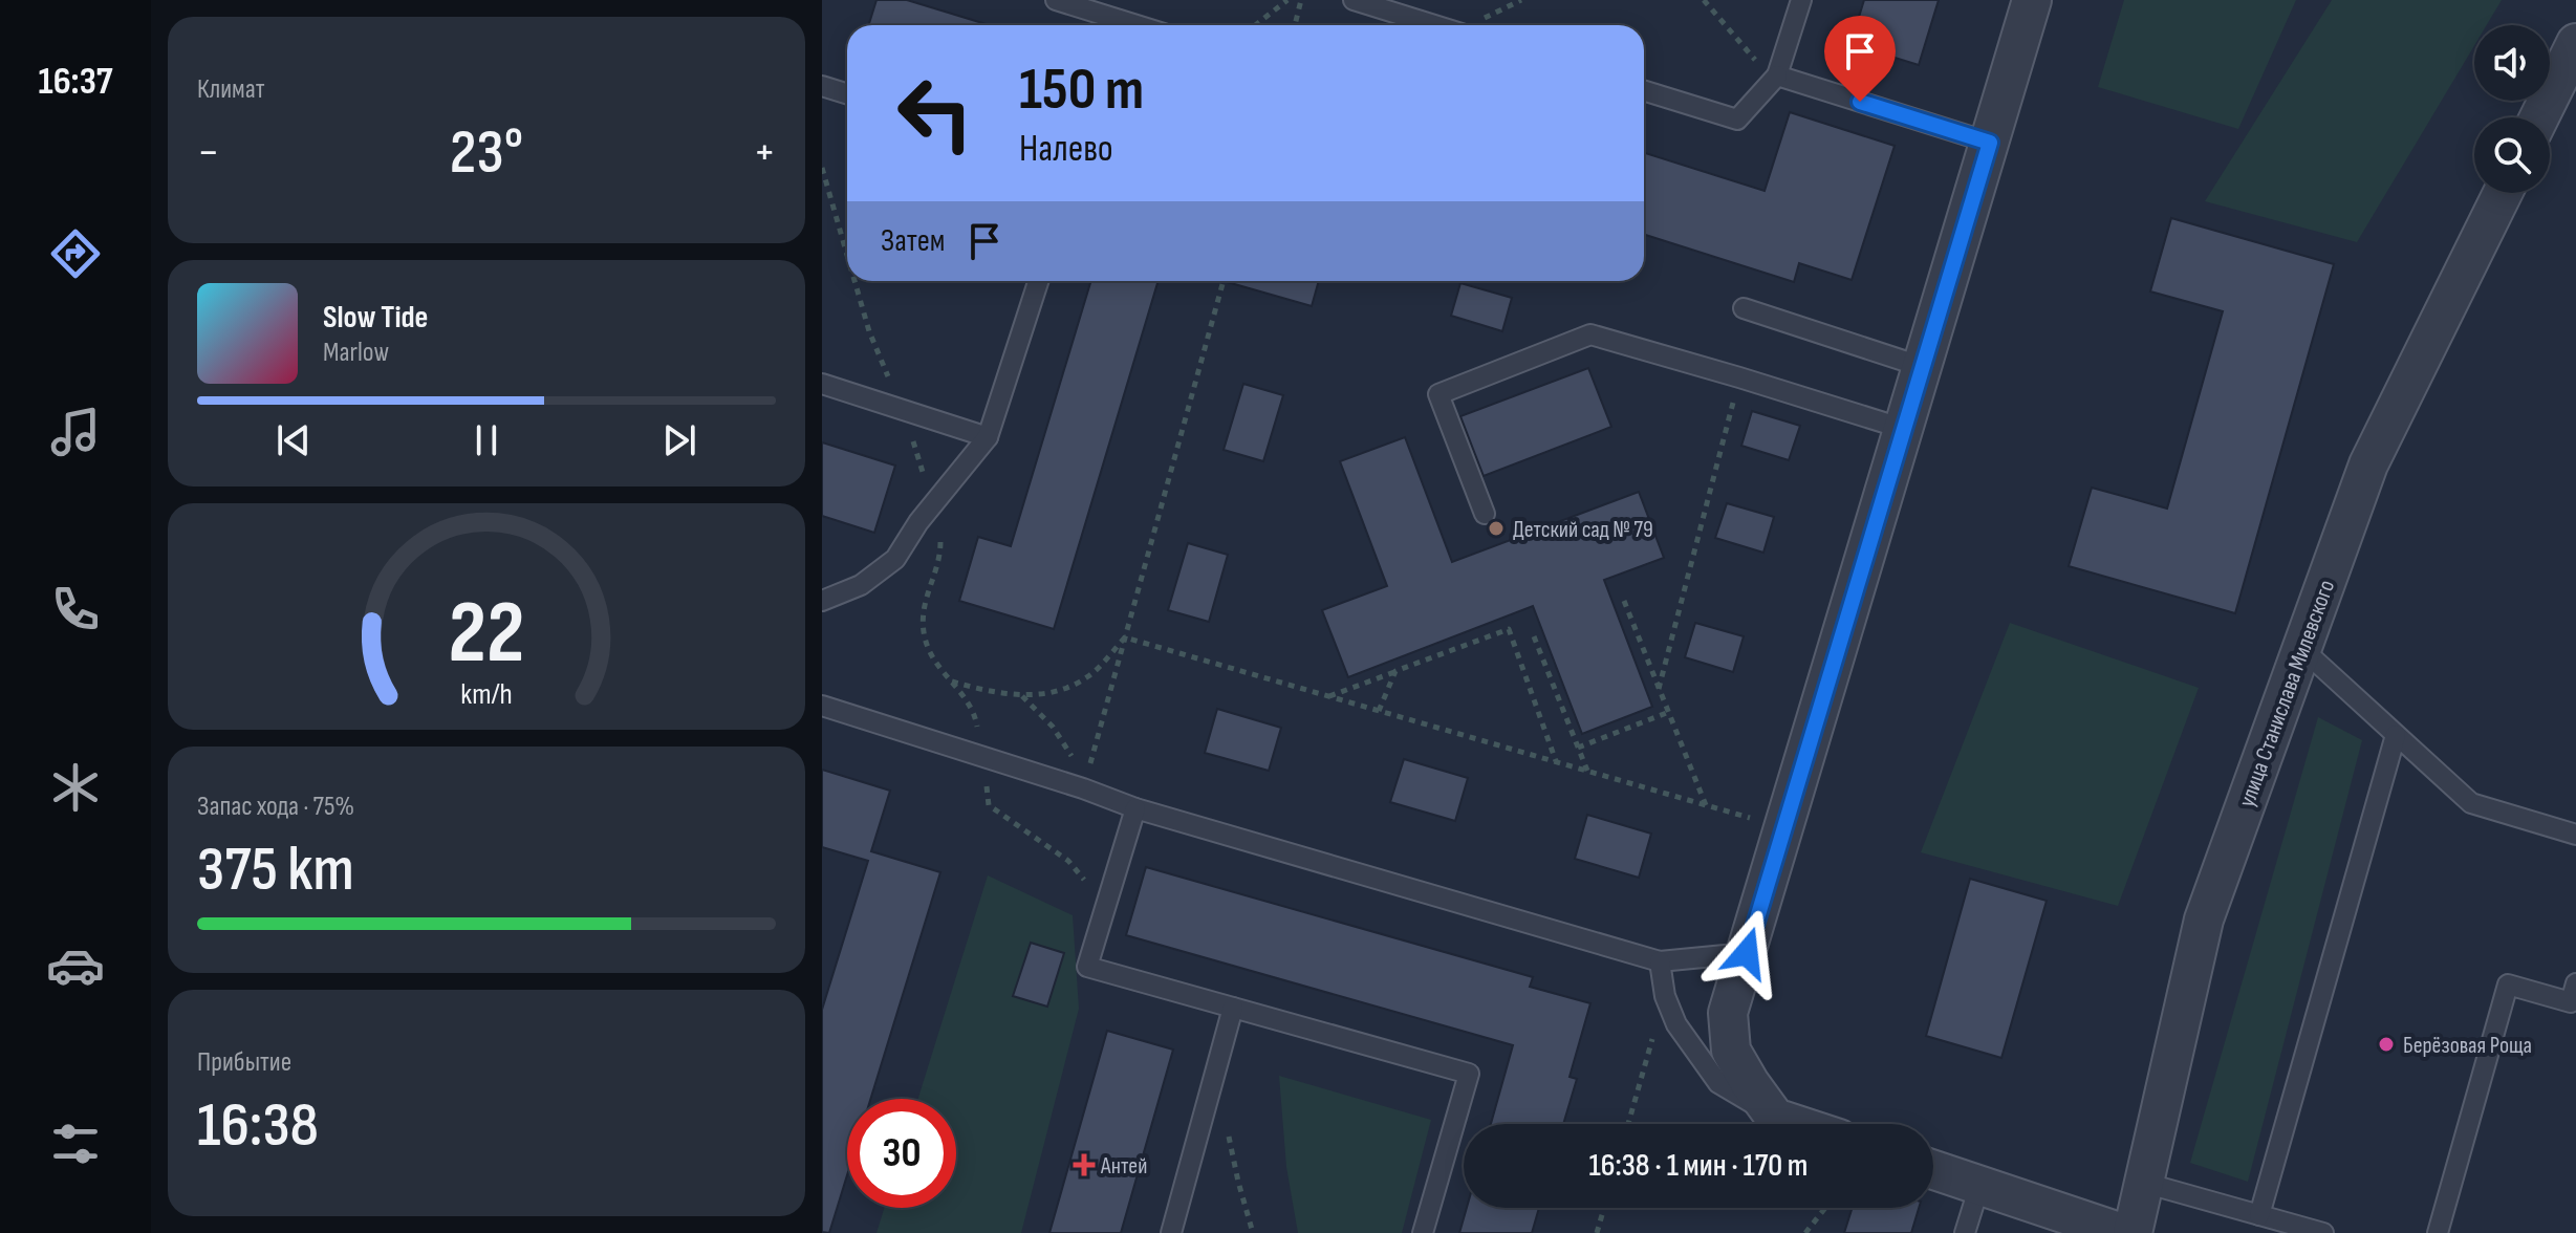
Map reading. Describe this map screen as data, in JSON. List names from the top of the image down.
{
  "streets": {
    "street": ["улица Станислава Милевского"]
  },
  "places": {
    "other": ["Детский сад № 79", "Берёзовая Роща"],
    "health": ["Антей"]
  },
  "page": {
    "tabs": "16:37",
    "tile": [
      "Климат",
      ["Запас хода · 75%", "375 km"],
      ["Прибытие", "16:38"]
    ],
    "turn": ["150 m", "Налево"],
    "heat": ["−", "23°", "+"],
    "then": "Затем",
    "song": ["Slow Tide", "Marlow"],
    "limit": "30",
    "trip": "16:38 · 1 мин · 170 m",
    "gauge": ["22", "km/h"]
  }
}
